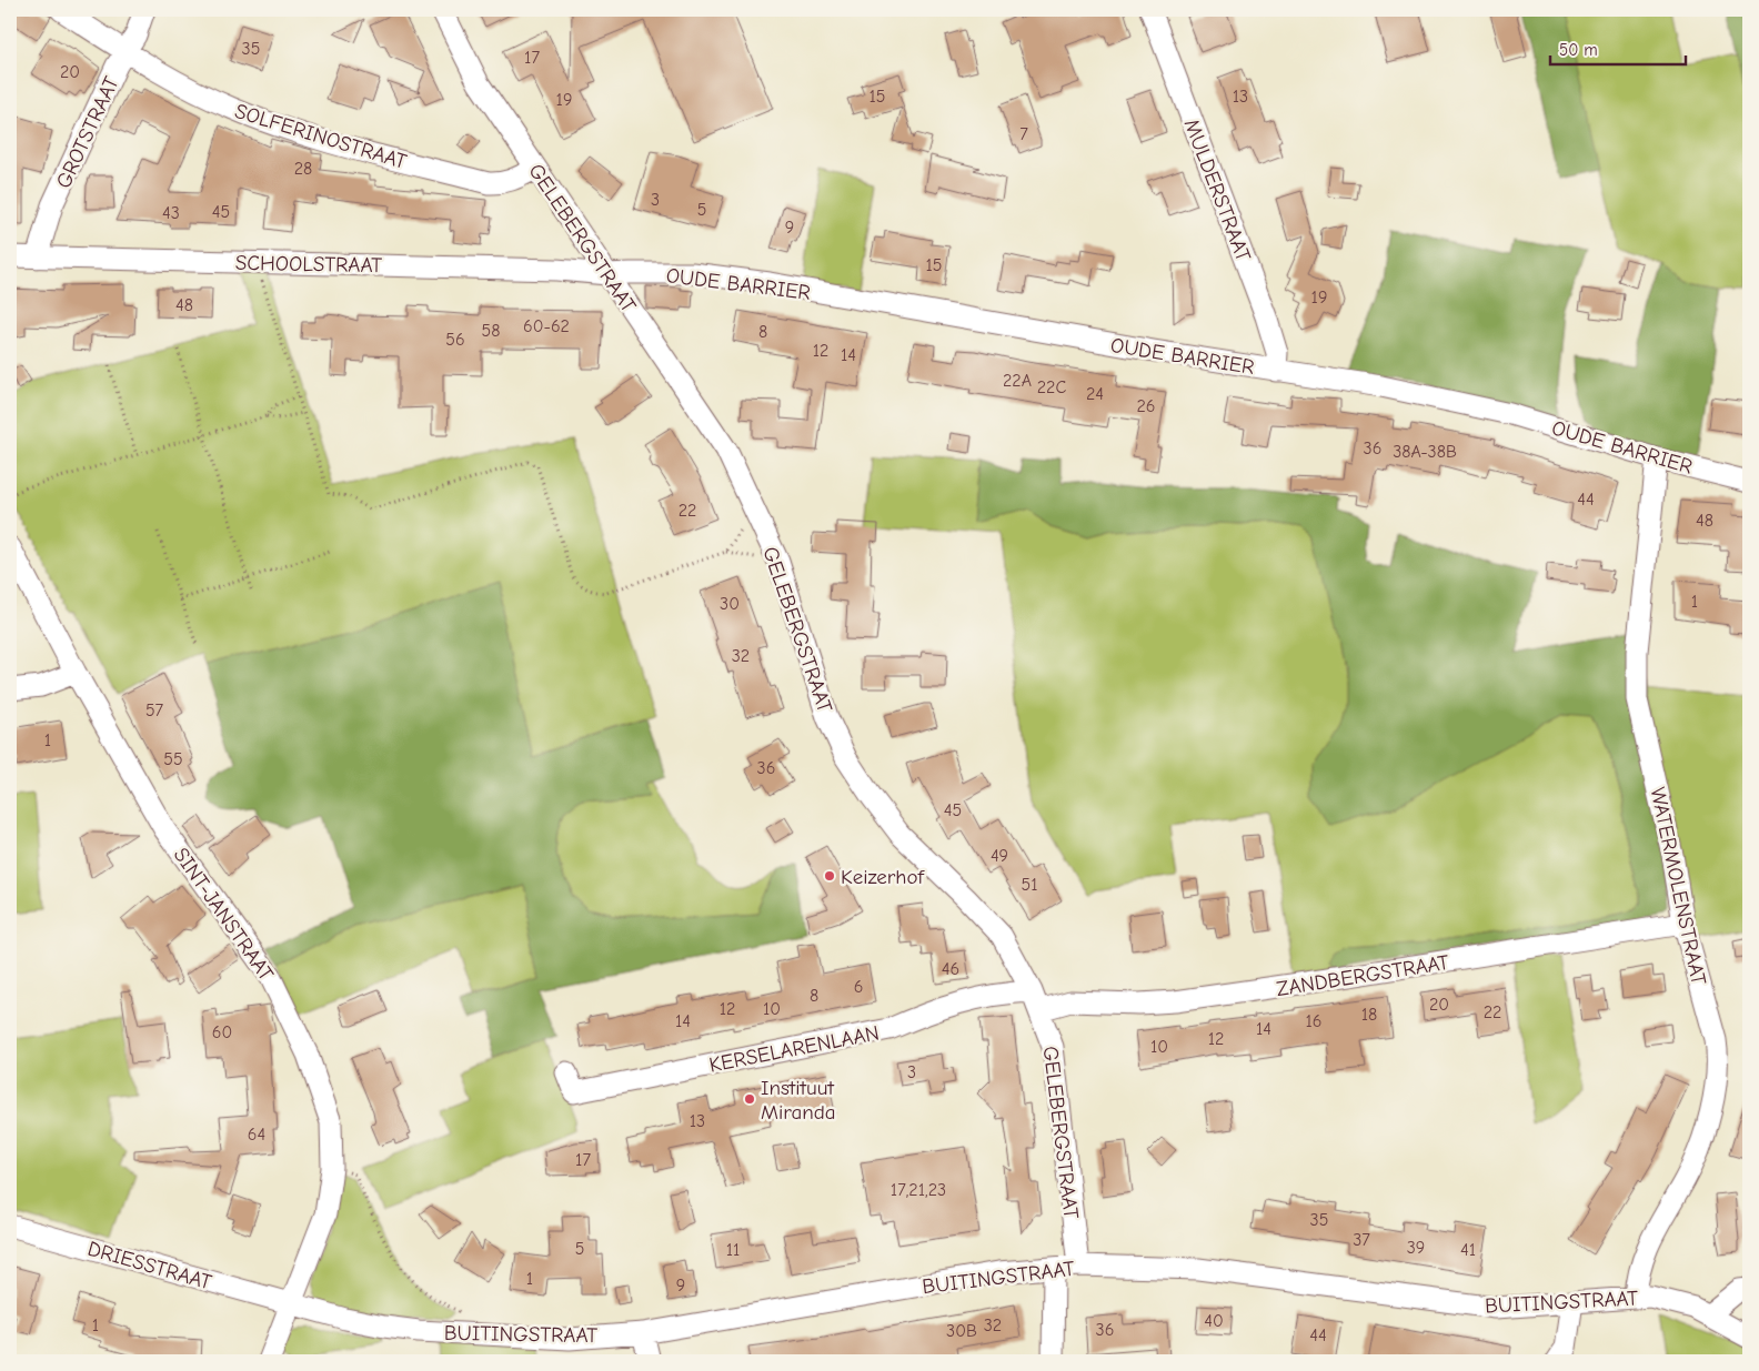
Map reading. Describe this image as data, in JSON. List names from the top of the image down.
{
  "streets": {
    "street": [
      "GROTSTRAAT",
      "SOLFERINOSTRAAT",
      "MULDERSTRAAT",
      "GELEBERGSTRAAT",
      "SCHOOLSTRAAT",
      "OUDE BARRIER",
      "WATERMOLENSTRAAT",
      "SINT-JANSTRAAT",
      "ZANDBERGSTRAAT",
      "KERSELARENLAAN",
      "DRIESSTRAAT",
      "BUITINGSTRAAT"
    ]
  },
  "crossings": [
    ["GROTSTRAAT", "SOLFERINOSTRAAT"],
    ["GROTSTRAAT", "SCHOOLSTRAAT"],
    ["SOLFERINOSTRAAT", "GELEBERGSTRAAT"],
    ["MULDERSTRAAT", "OUDE BARRIER"],
    ["GELEBERGSTRAAT", "SCHOOLSTRAAT"],
    ["GELEBERGSTRAAT", "OUDE BARRIER"],
    ["GELEBERGSTRAAT", "ZANDBERGSTRAAT"],
    ["GELEBERGSTRAAT", "KERSELARENLAAN"],
    ["GELEBERGSTRAAT", "BUITINGSTRAAT"],
    ["SCHOOLSTRAAT", "OUDE BARRIER"],
    ["OUDE BARRIER", "WATERMOLENSTRAAT"],
    ["WATERMOLENSTRAAT", "ZANDBERGSTRAAT"],
    ["WATERMOLENSTRAAT", "BUITINGSTRAAT"],
    ["SINT-JANSTRAAT", "DRIESSTRAAT"],
    ["SINT-JANSTRAAT", "BUITINGSTRAAT"],
    ["ZANDBERGSTRAAT", "KERSELARENLAAN"],
    ["DRIESSTRAAT", "BUITINGSTRAAT"]
  ],
  "places": ["Keizerhof", "Instituut Miranda"],
  "house_numbers": [
    "35",
    "17",
    "20",
    "15",
    "13",
    "19",
    "7",
    "28",
    "3",
    "5",
    "45",
    "43",
    "9",
    "15",
    "19",
    "48",
    "60-62",
    "58",
    "8",
    "56",
    "12",
    "14",
    "22A",
    "22C",
    "24",
    "26",
    "36",
    "38A-38B",
    "44",
    "22",
    "48",
    "1",
    "30",
    "32",
    "57",
    "1",
    "55",
    "36",
    "45",
    "49",
    "51",
    "46",
    "6",
    "8",
    "20",
    "12",
    "10",
    "22",
    "18",
    "14",
    "16",
    "14",
    "60",
    "12",
    "10",
    "3",
    "13",
    "64",
    "17",
    "17,21,23",
    "35",
    "37",
    "39",
    "5",
    "11",
    "41",
    "1",
    "9",
    "40",
    "1",
    "32",
    "36",
    "30B",
    "44"
  ],
  "scale_bar": "50 m"
}
